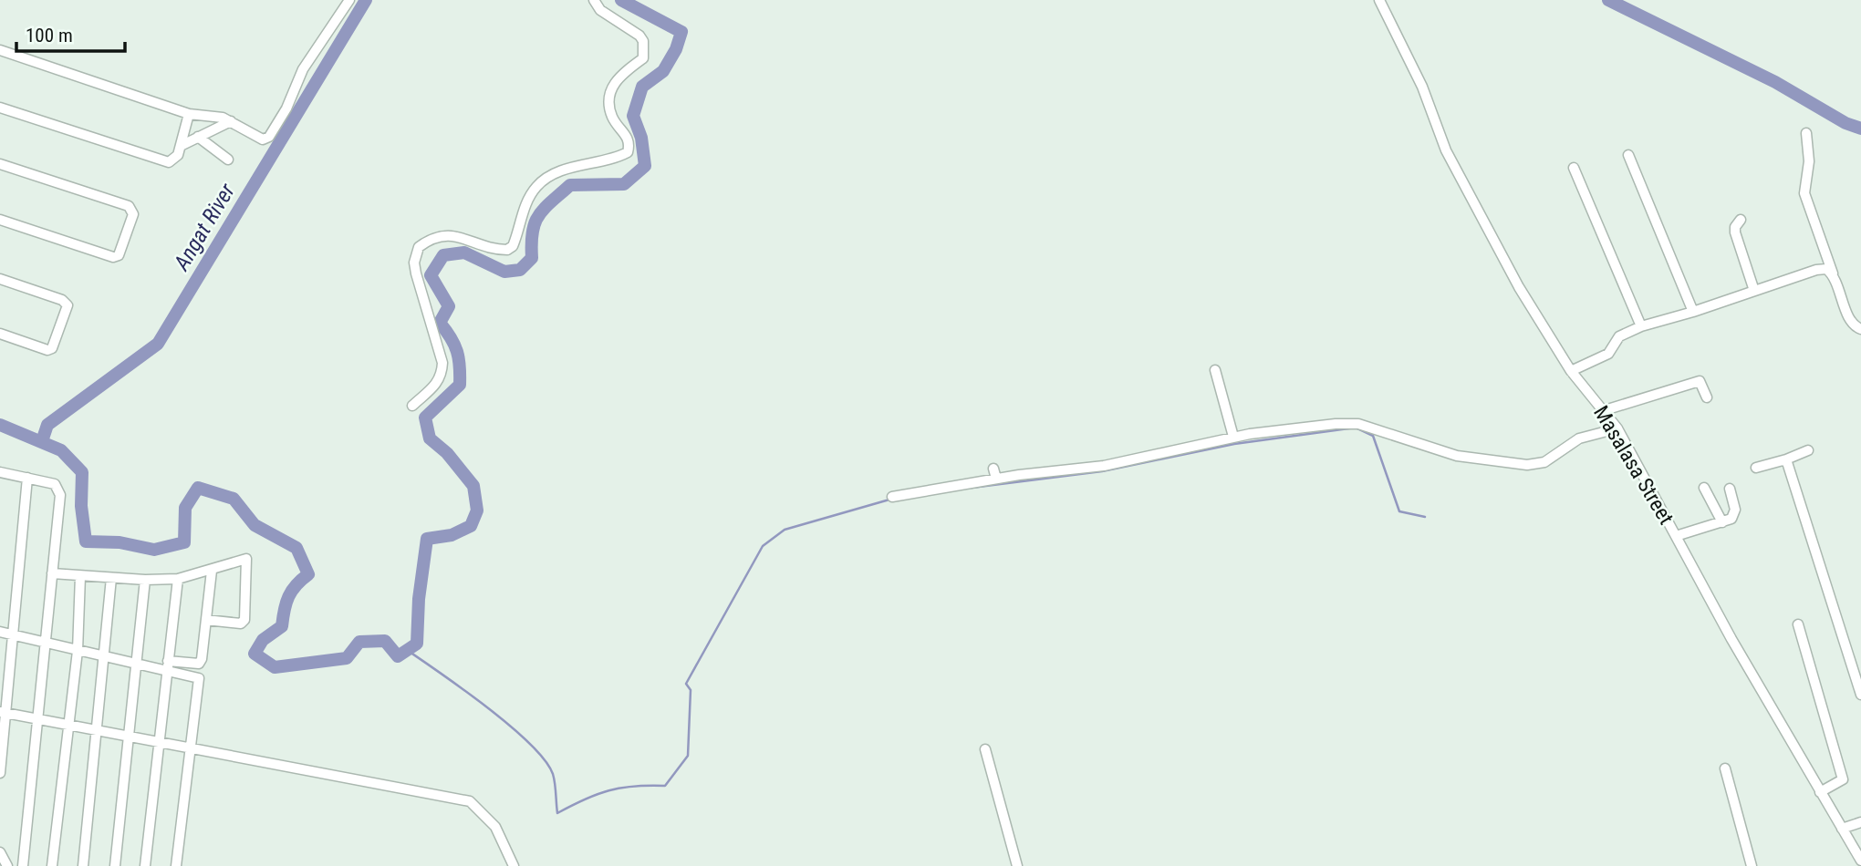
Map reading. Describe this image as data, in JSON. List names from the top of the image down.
{
  "streets": {
    "street": ["Masalasa Street"]
  },
  "water": ["Angat River"],
  "scale_bar": "100 m"
}
